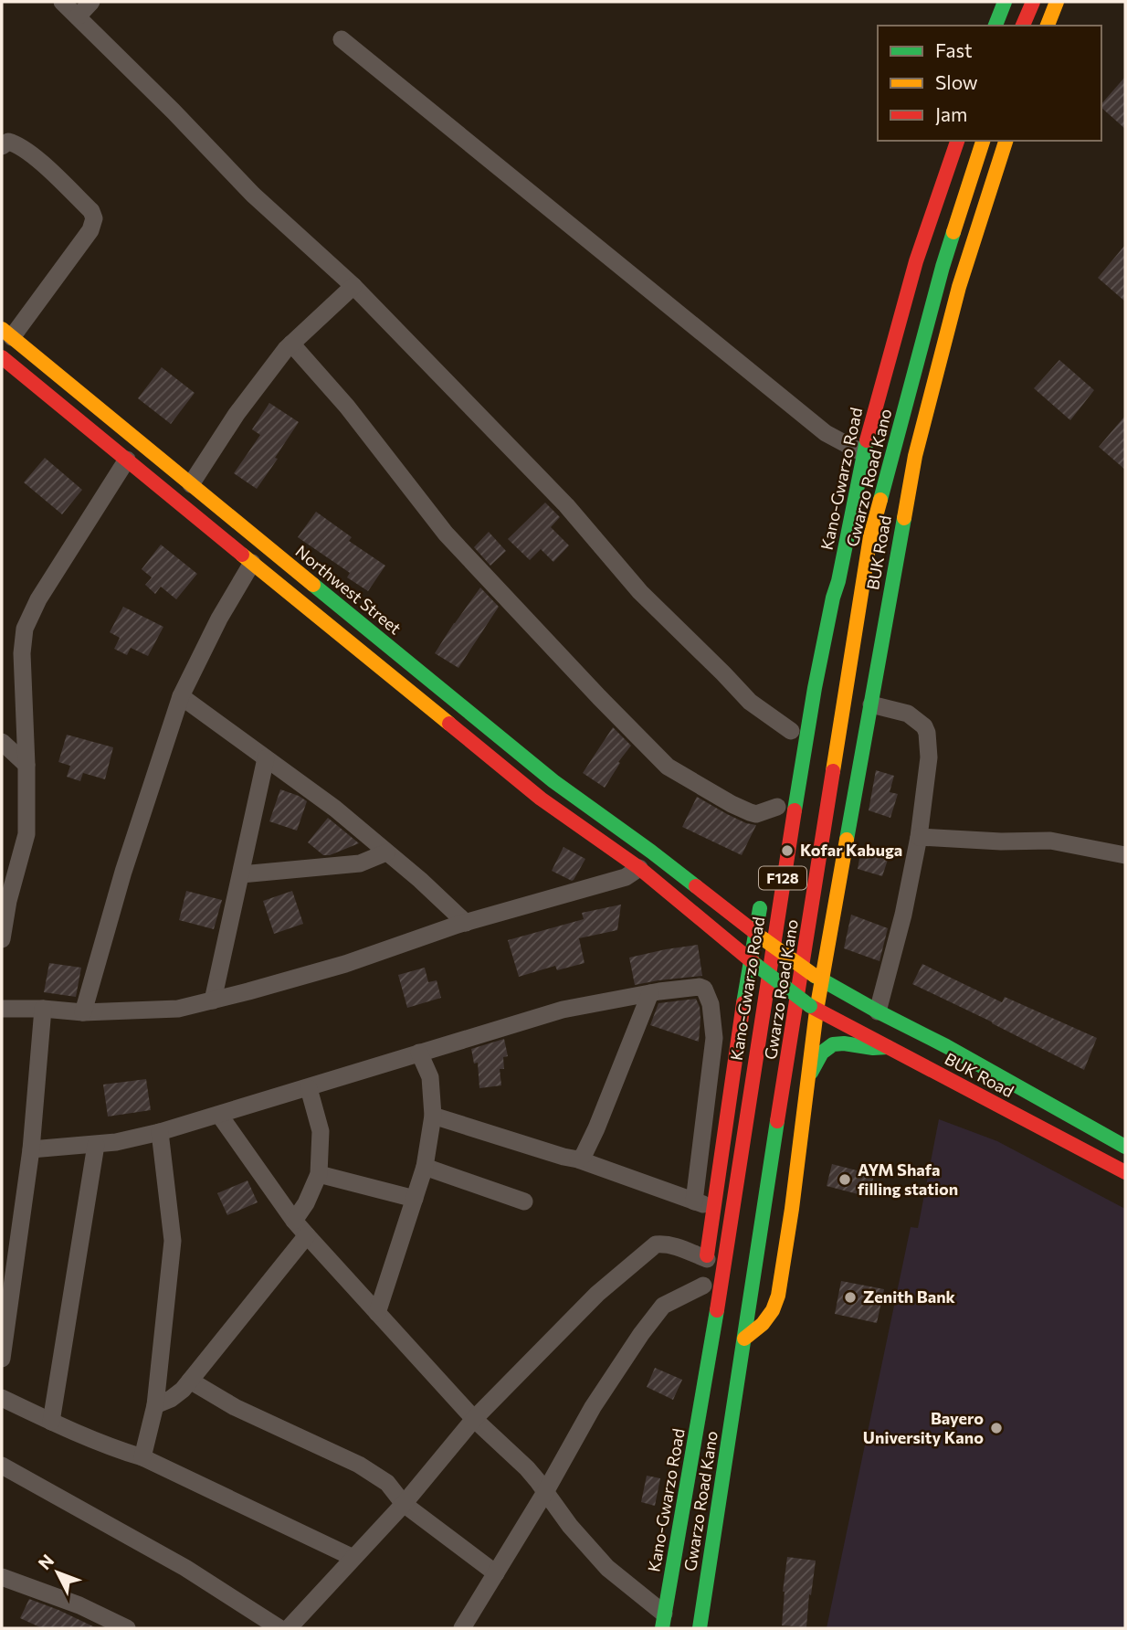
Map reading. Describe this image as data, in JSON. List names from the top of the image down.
{
  "streets": {
    "main road": [
      "Gwarzo Road Kano",
      "Kano-Gwarzo Road",
      "BUK Road",
      "Northwest Street",
      "F128"
    ]
  },
  "crossings": [
    ["Gwarzo Road Kano", "BUK Road"],
    ["BUK Road", "Northwest Street"]
  ],
  "places": [
    "Kofar Kabuga",
    "AYM Shafa filling station",
    "Zenith Bank",
    "Bayero University Kano"
  ],
  "legend": ["Fast", "Slow", "Jam"],
  "north": "top left"
}
